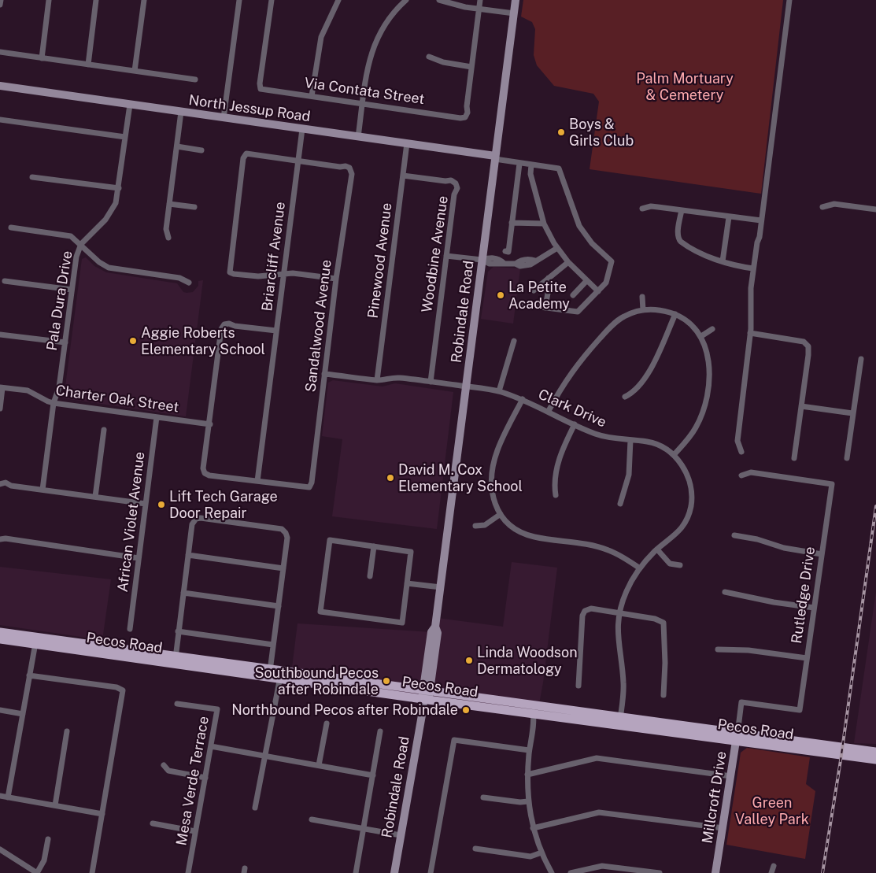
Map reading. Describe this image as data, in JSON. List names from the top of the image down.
{
  "streets": {
    "main road": ["Pecos Road"],
    "street": [
      "Via Contata Street",
      "North Jessup Road",
      "Woodbine Avenue",
      "Briarcliff Avenue",
      "Pinewood Avenue",
      "Pala Dura Drive",
      "Robindale Road",
      "Sandalwood Avenue",
      "Charter Oak Street",
      "Clark Drive",
      "African Violet Avenue",
      "Rutledge Drive",
      "Mesa Verde Terrace",
      "Millcroft Drive"
    ]
  },
  "crossings": [
    ["North Jessup Road", "Briarcliff Avenue"],
    ["North Jessup Road", "Pinewood Avenue"],
    ["North Jessup Road", "Pala Dura Drive"],
    ["North Jessup Road", "Robindale Road"],
    ["Woodbine Avenue", "Pinewood Avenue"],
    ["Woodbine Avenue", "Clark Drive"],
    ["Briarcliff Avenue", "Sandalwood Avenue"],
    ["Pinewood Avenue", "Clark Drive"],
    ["Pala Dura Drive", "Charter Oak Street"],
    ["Robindale Road", "Clark Drive"],
    ["Robindale Road", "Pecos Road"],
    ["Sandalwood Avenue", "Clark Drive"],
    ["Charter Oak Street", "African Violet Avenue"],
    ["Clark Drive", "Pecos Road"],
    ["Rutledge Drive", "Millcroft Drive"],
    ["Pecos Road", "Millcroft Drive"]
  ],
  "parks": ["Palm Mortuary & Cemetery", "Green Valley Park"],
  "places": [
    "Boys & Girls Club",
    "La Petite Academy",
    "Aggie Roberts Elementary School",
    "David M. Cox Elementary School",
    "Lift Tech Garage Door Repair",
    "Linda Woodson Dermatology",
    "Southbound Pecos after Robindale",
    "Northbound Pecos after Robindale"
  ]
}
